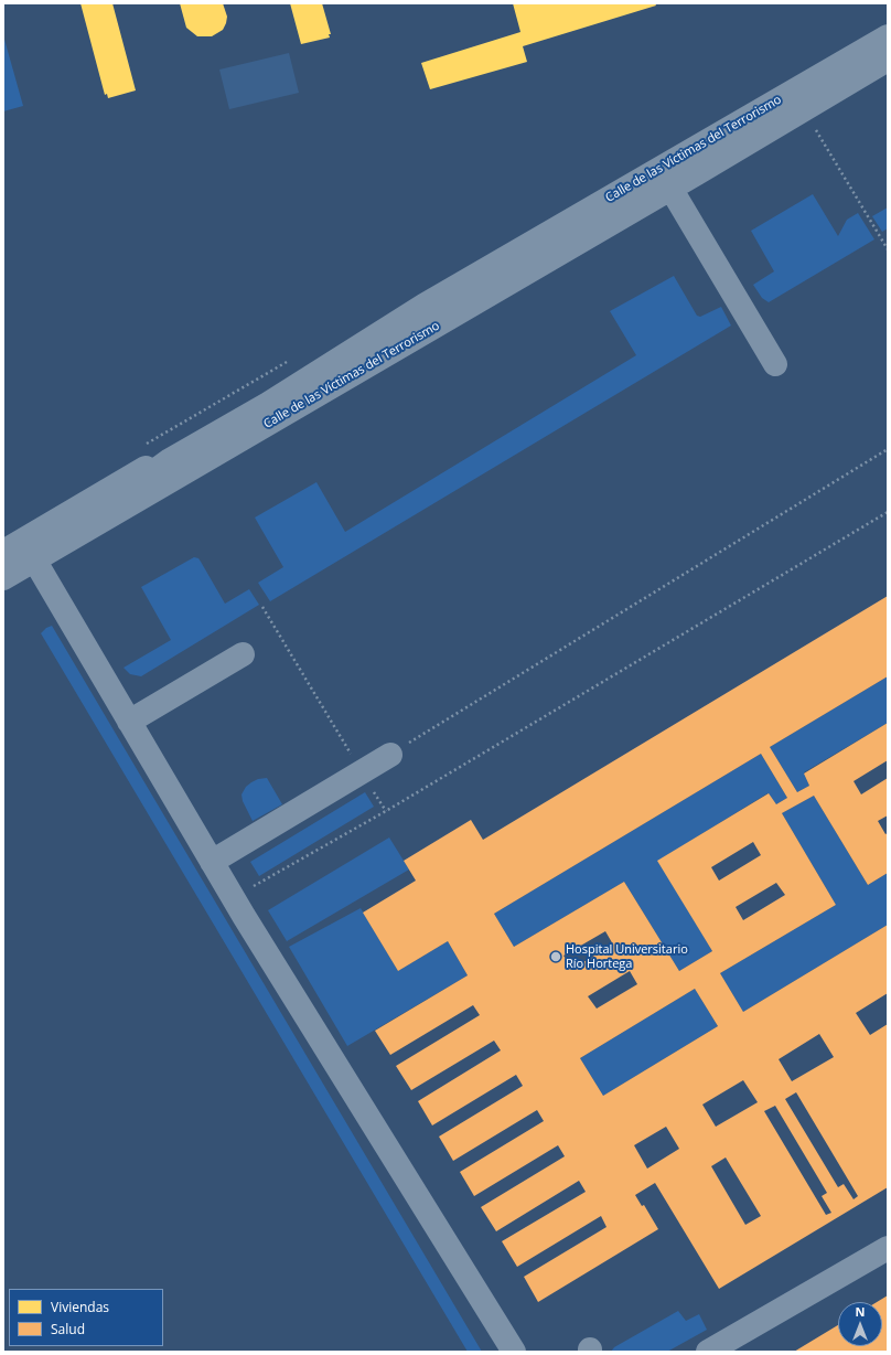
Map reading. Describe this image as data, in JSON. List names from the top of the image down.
{
  "streets": {
    "street": ["Calle de las Víctimas del Terrorismo"]
  },
  "places": ["Hospital Universitario Río Hortega"],
  "legend": ["Viviendas", "Salud"],
  "north": "top"
}
